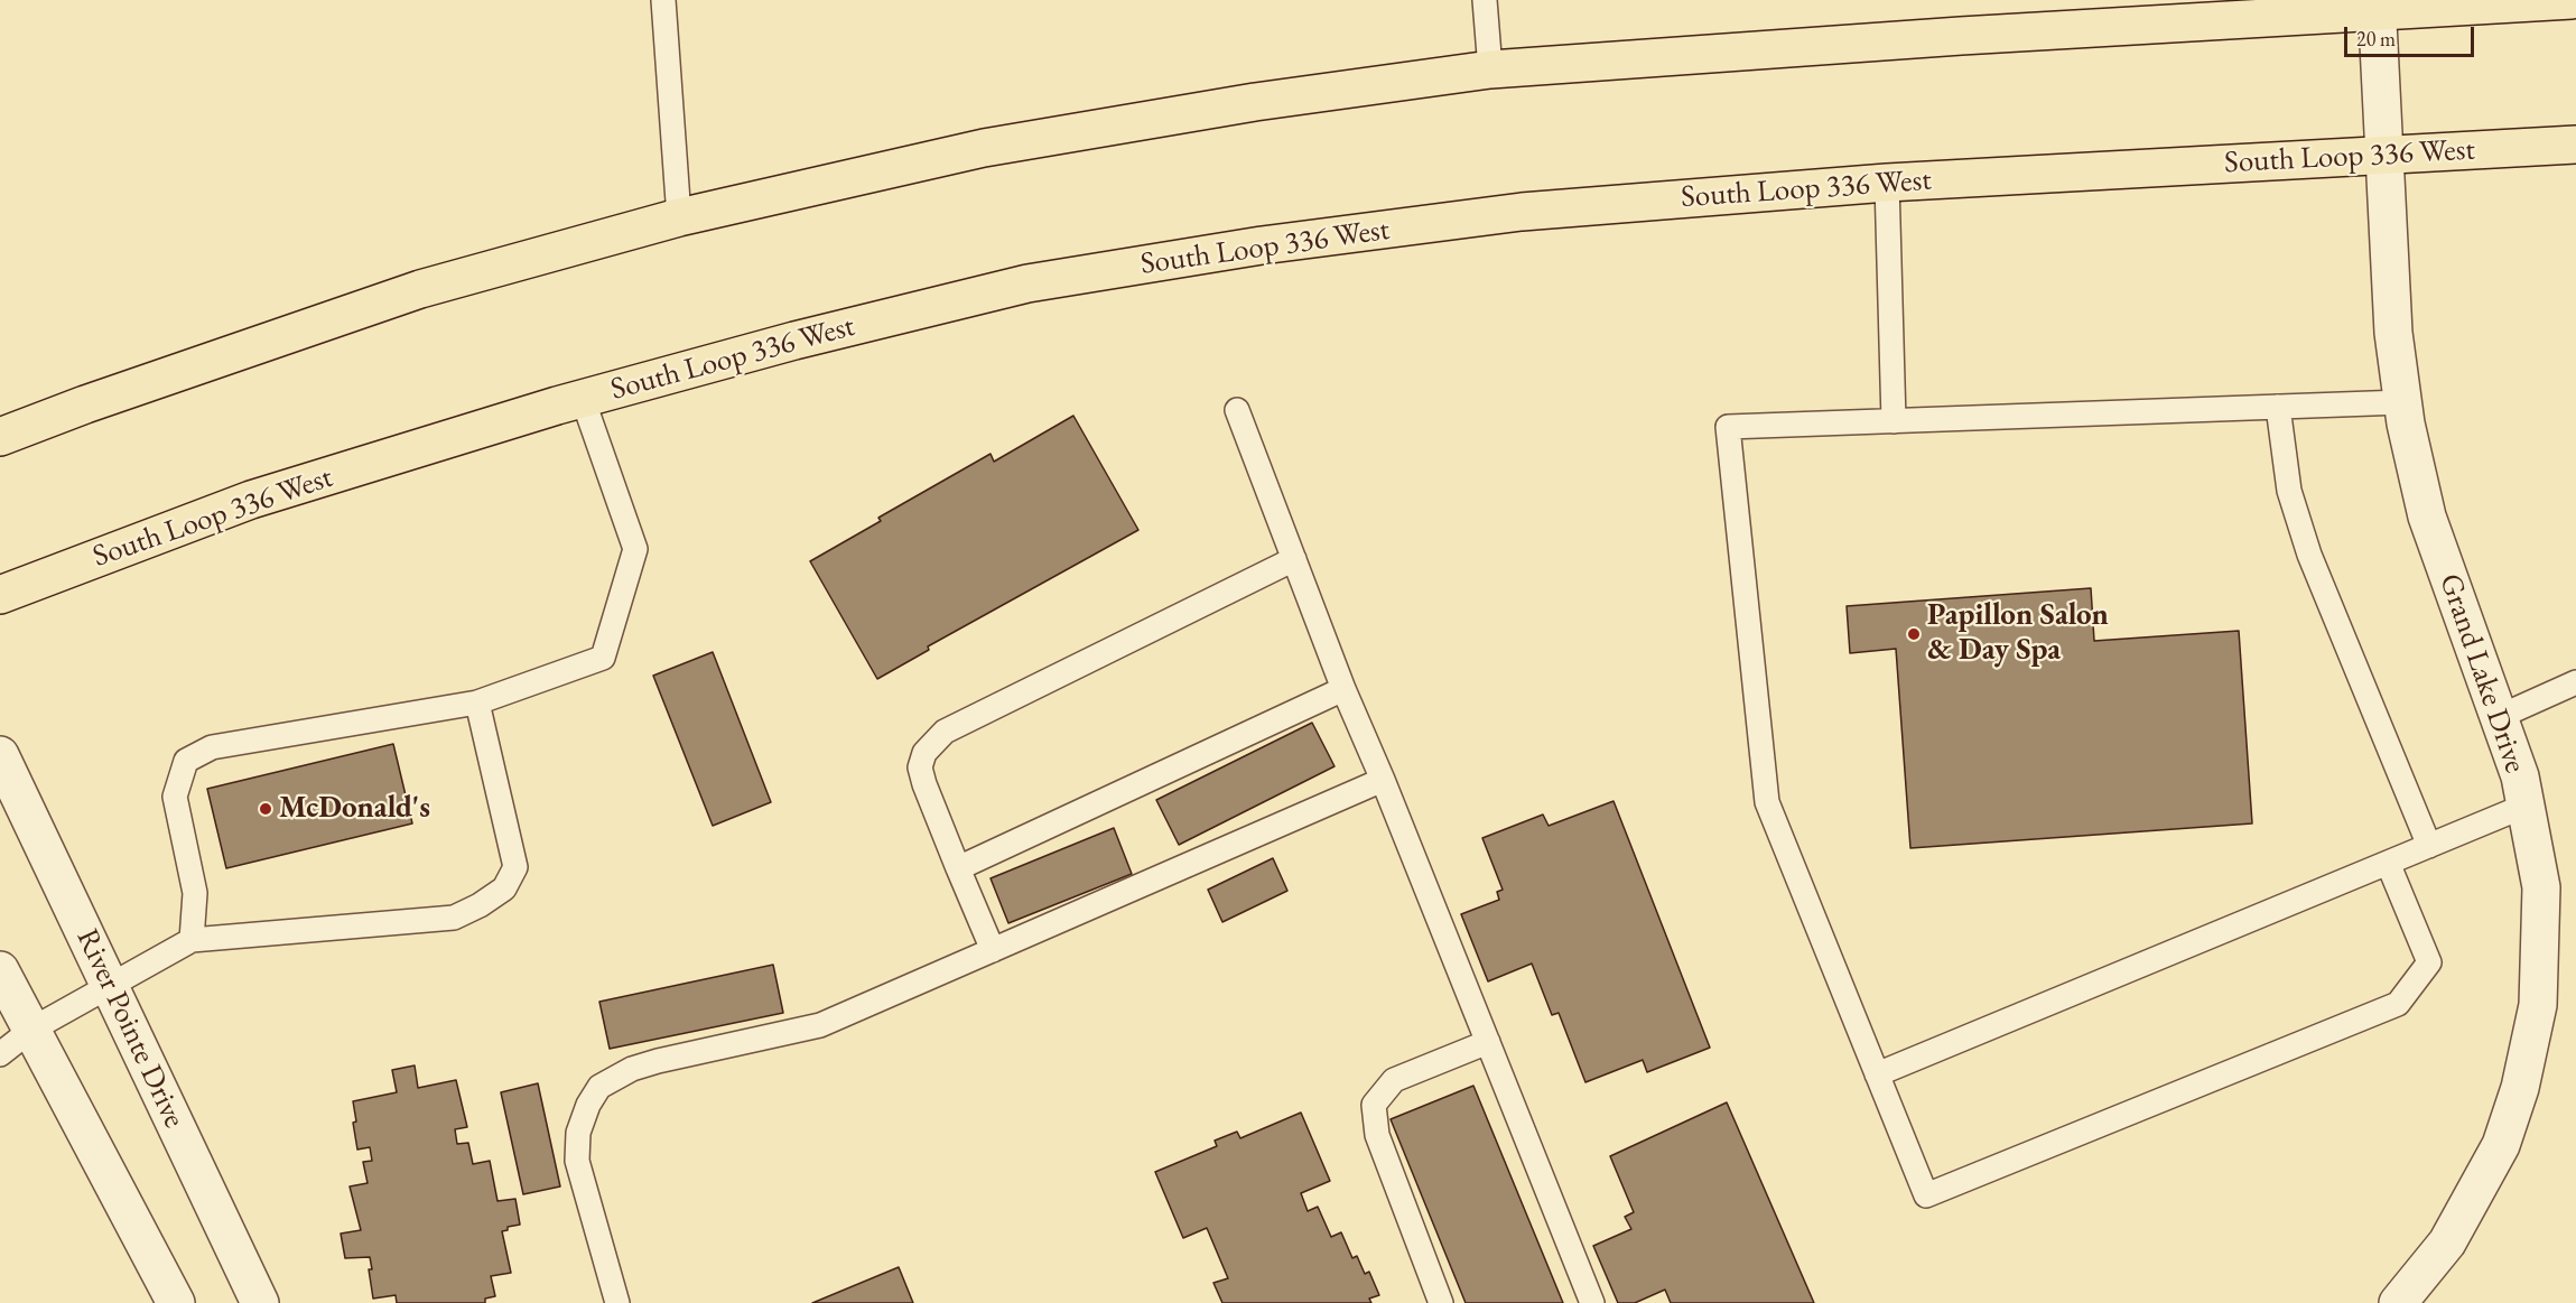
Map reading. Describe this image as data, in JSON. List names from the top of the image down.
{
  "streets": {
    "main road": ["South Loop 336 West"],
    "street": ["Grand Lake Drive", "River Pointe Drive"]
  },
  "crossings": [
    ["South Loop 336 West", "Grand Lake Drive"]
  ],
  "places": ["Papillon Salon & Day Spa", "McDonald's"],
  "scale_bar": "20 m"
}
